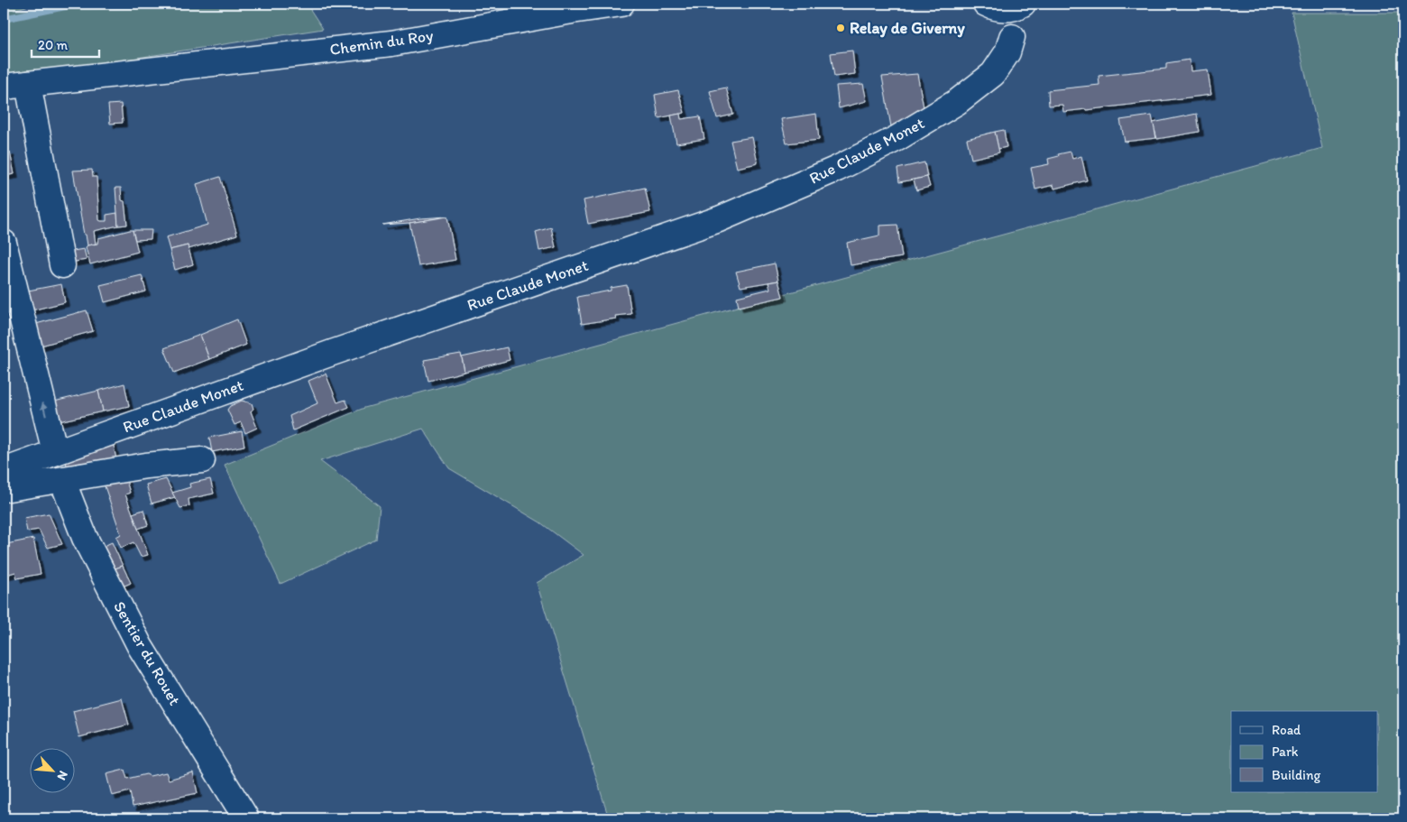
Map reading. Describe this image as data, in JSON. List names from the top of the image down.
{
  "streets": {
    "street": ["Chemin du Roy", "Rue Claude Monet", "Sentier du Rouet"]
  },
  "places": ["Relay de Giverny"],
  "legend": ["Road", "Park", "Building"],
  "scale_bar": "20 m",
  "north": "bottom right"
}
